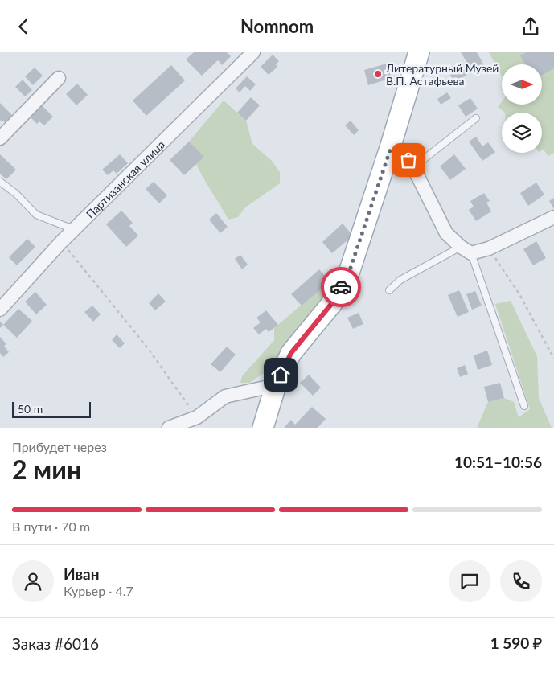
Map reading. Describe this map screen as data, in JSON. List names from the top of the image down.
{
  "streets": {
    "street": ["Партизанская улица"]
  },
  "places": ["Литературный Музей В.П. Астафьева"],
  "scale_bar": "50 m",
  "north": "right",
  "page": {
    "header": "Nomnom",
    "scale": "50 m",
    "heading": ["2 мин", "Прибудет через", "10:51–10:56"],
    "panel": [
      "Иван",
      "Курьер · 4.7",
      "Заказ #6016",
      "1 590 ₽"
    ],
    "bar": "В пути · 70 m"
  }
}
